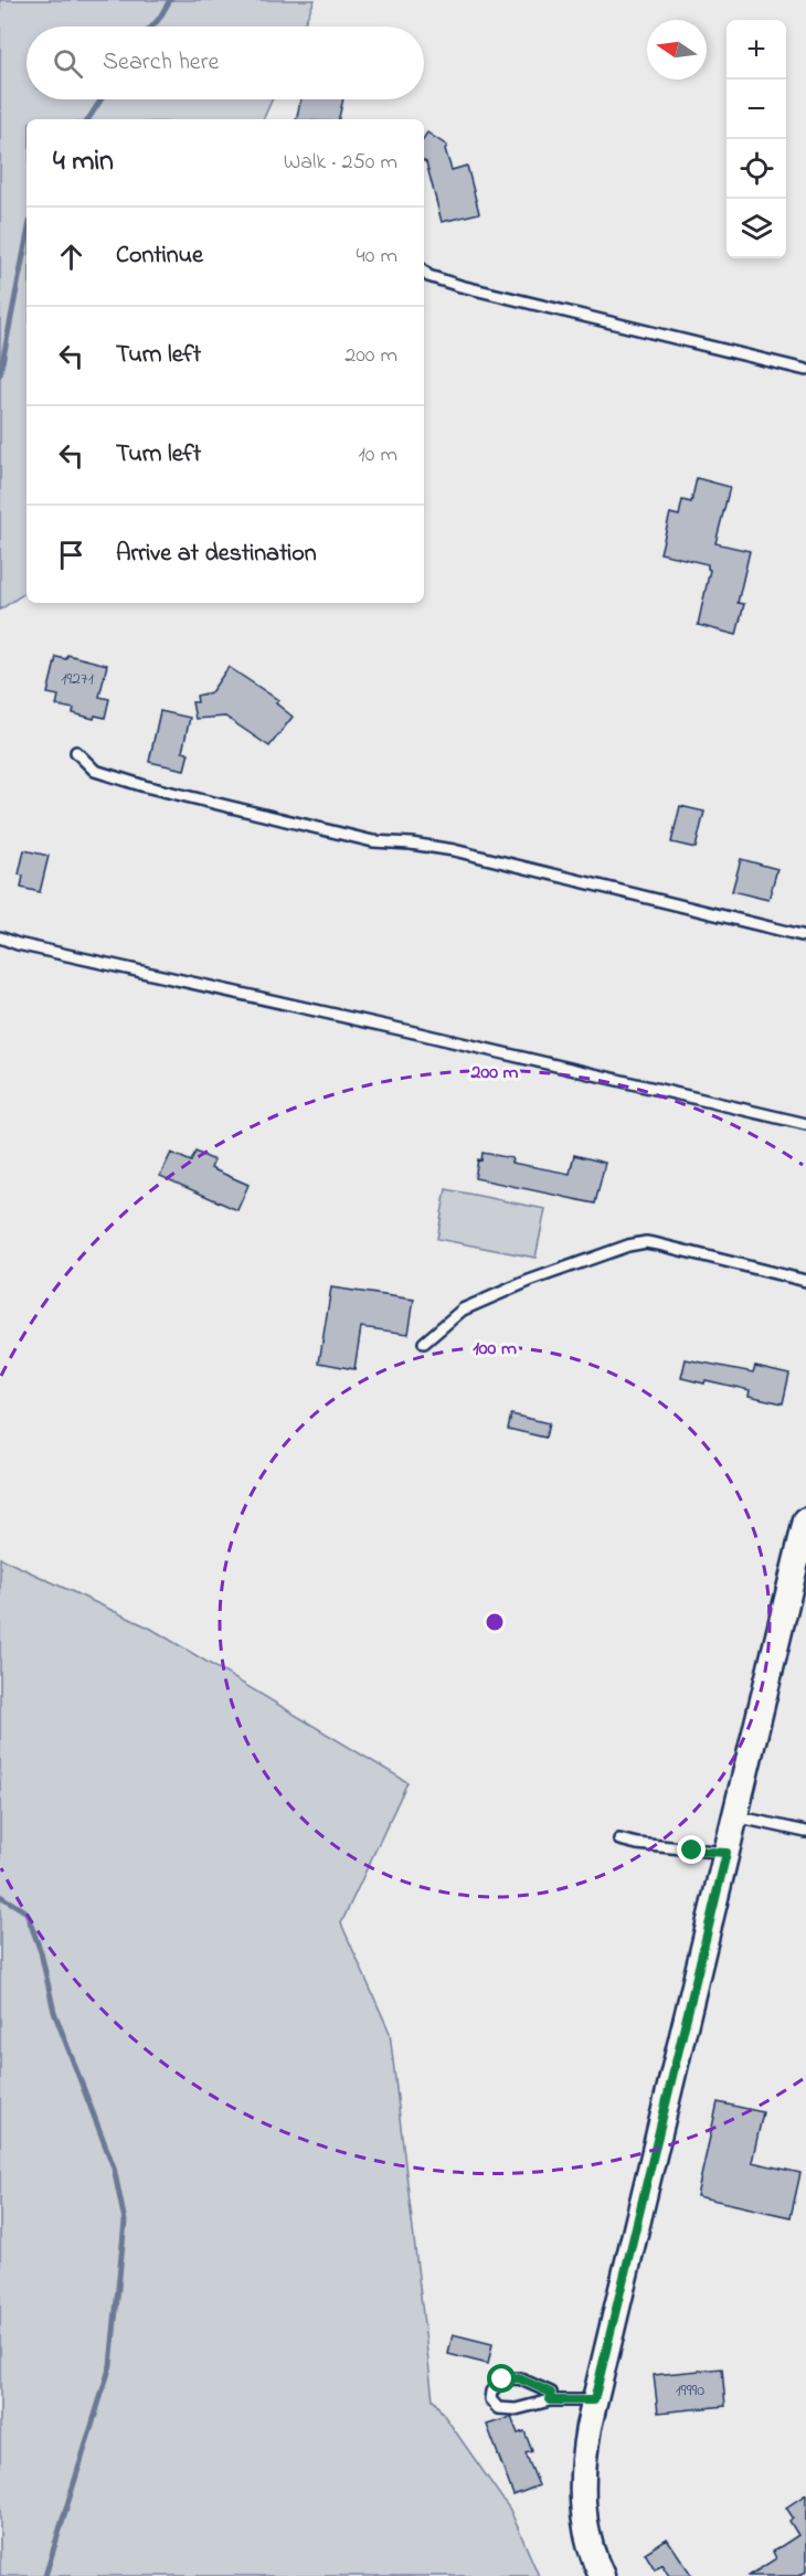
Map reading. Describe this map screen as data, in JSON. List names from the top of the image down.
{
  "house_numbers": ["19271", "19990"],
  "north": "left",
  "page": {
    "map_buttons": ["+", "−"],
    "search": "Search here",
    "heading": ["4 min", "Walk · 250 m"],
    "list": [
      ["Continue", "40 m"],
      ["Turn left", "200 m"],
      ["Turn left", "10 m"],
      "Arrive at destination"
    ]
  },
  "rings": ["200 m", "100 m"]
}
